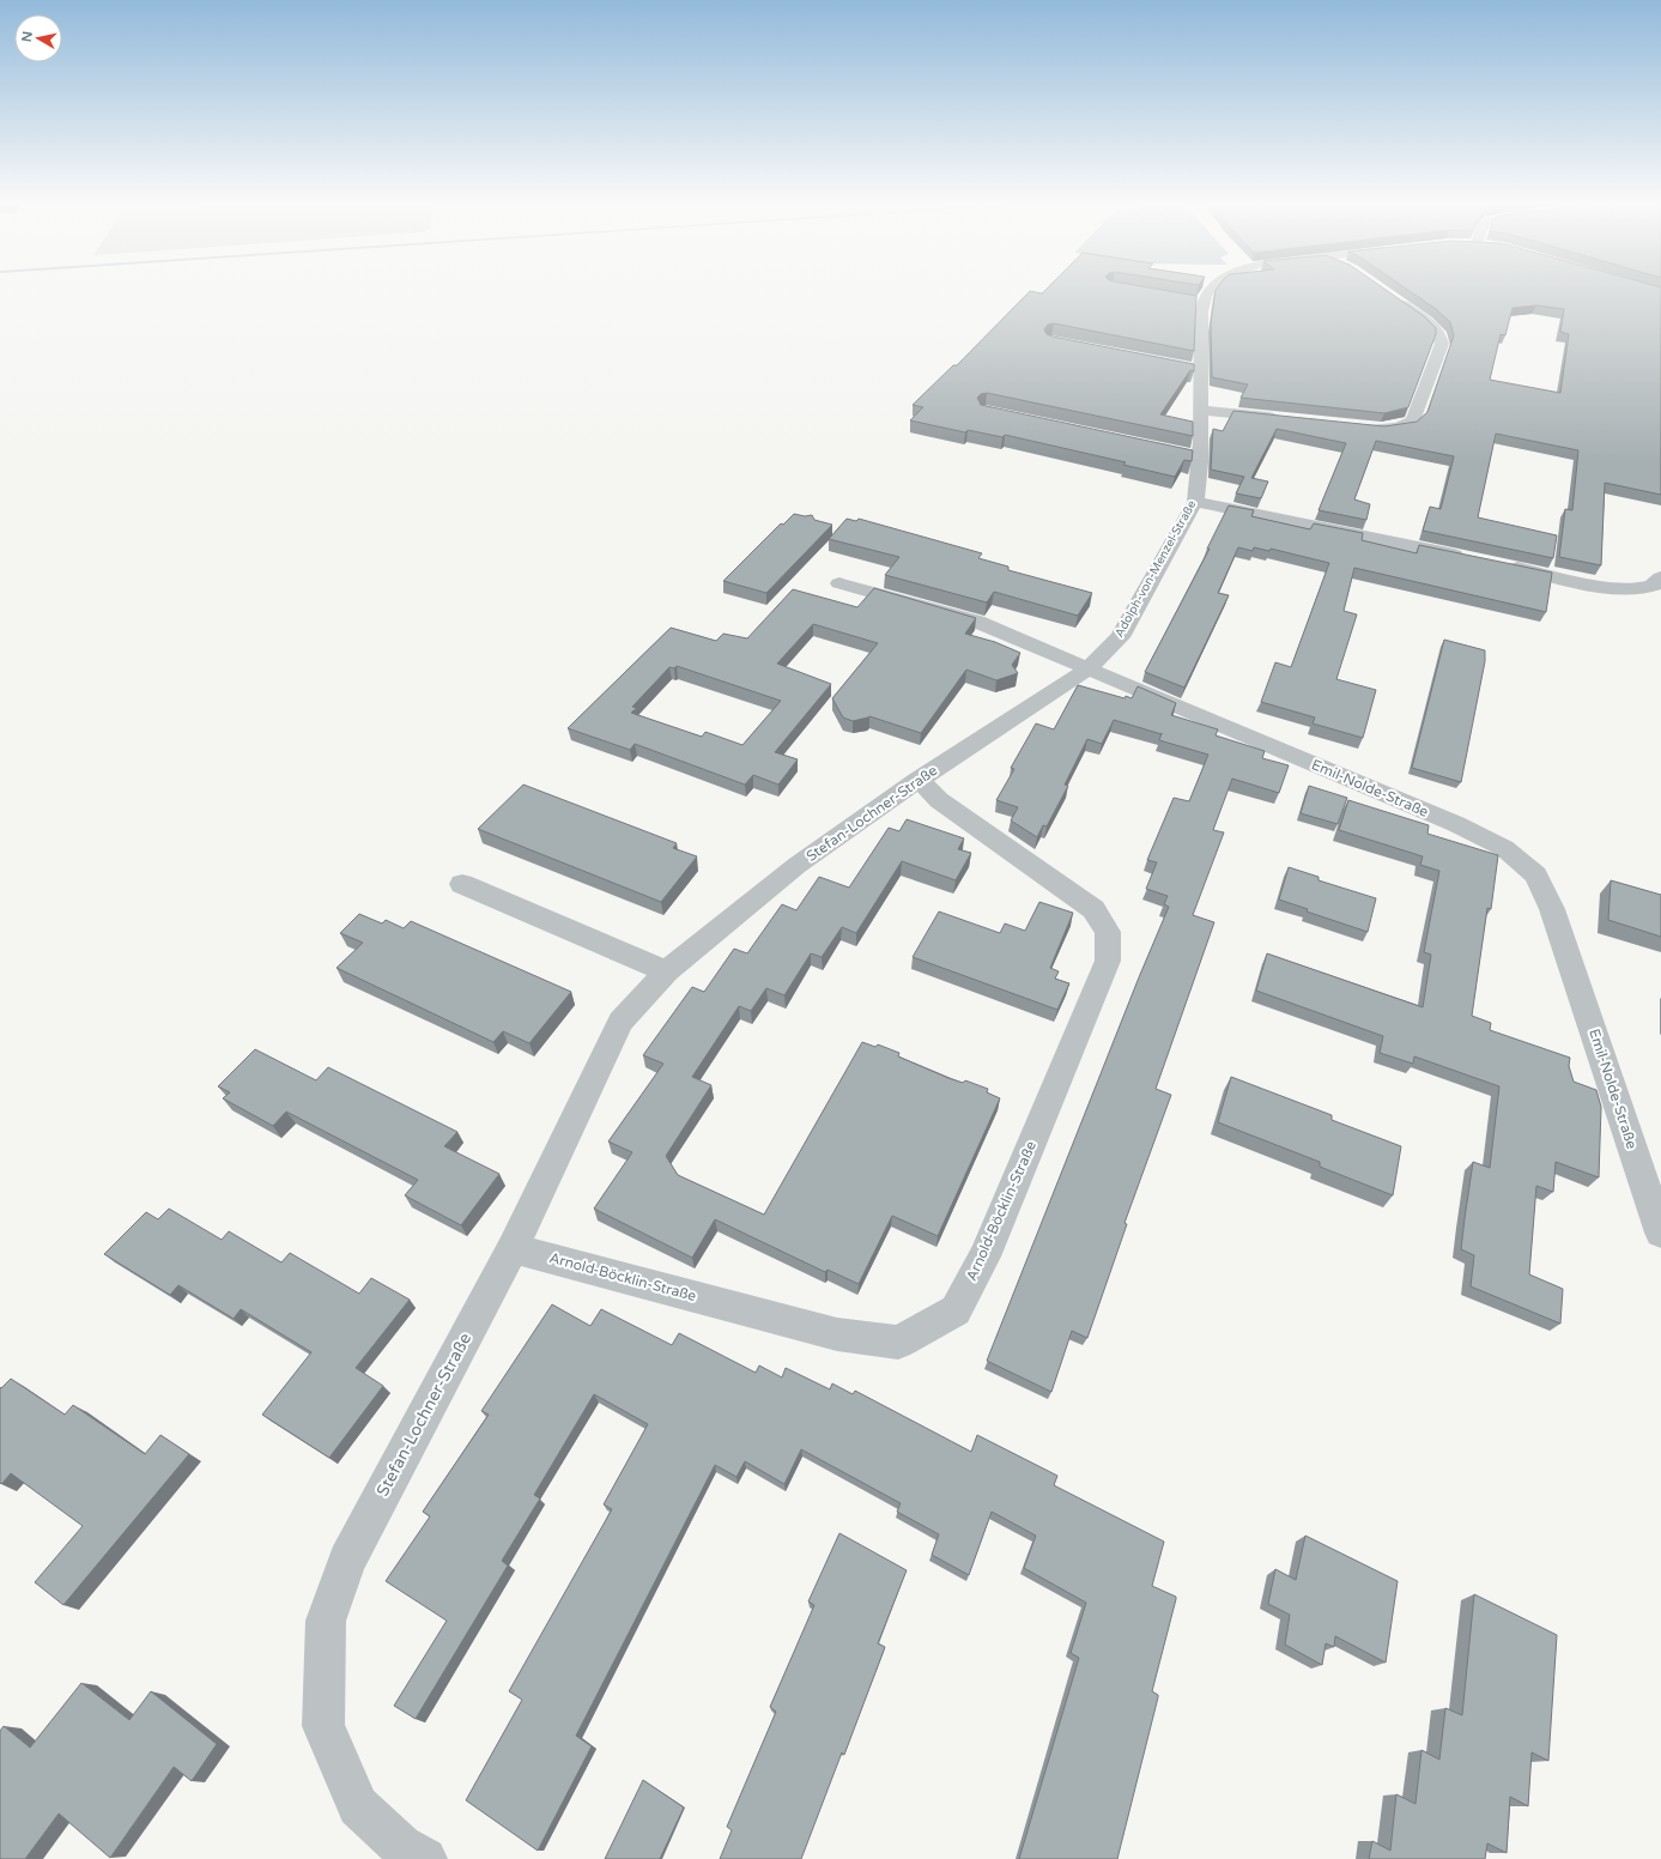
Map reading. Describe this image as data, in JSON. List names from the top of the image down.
{
  "streets": {
    "street": [
      "Adolph-von-Menzel-Straße",
      "Emil-Nolde-Straße",
      "Stefan-Lochner-Straße",
      "Arnold-Böcklin-Straße"
    ]
  },
  "crossings": [
    ["Adolph-von-Menzel-Straße", "Emil-Nolde-Straße"],
    ["Adolph-von-Menzel-Straße", "Stefan-Lochner-Straße"],
    ["Emil-Nolde-Straße", "Stefan-Lochner-Straße"],
    ["Stefan-Lochner-Straße", "Arnold-Böcklin-Straße"]
  ],
  "north": "left"
}
